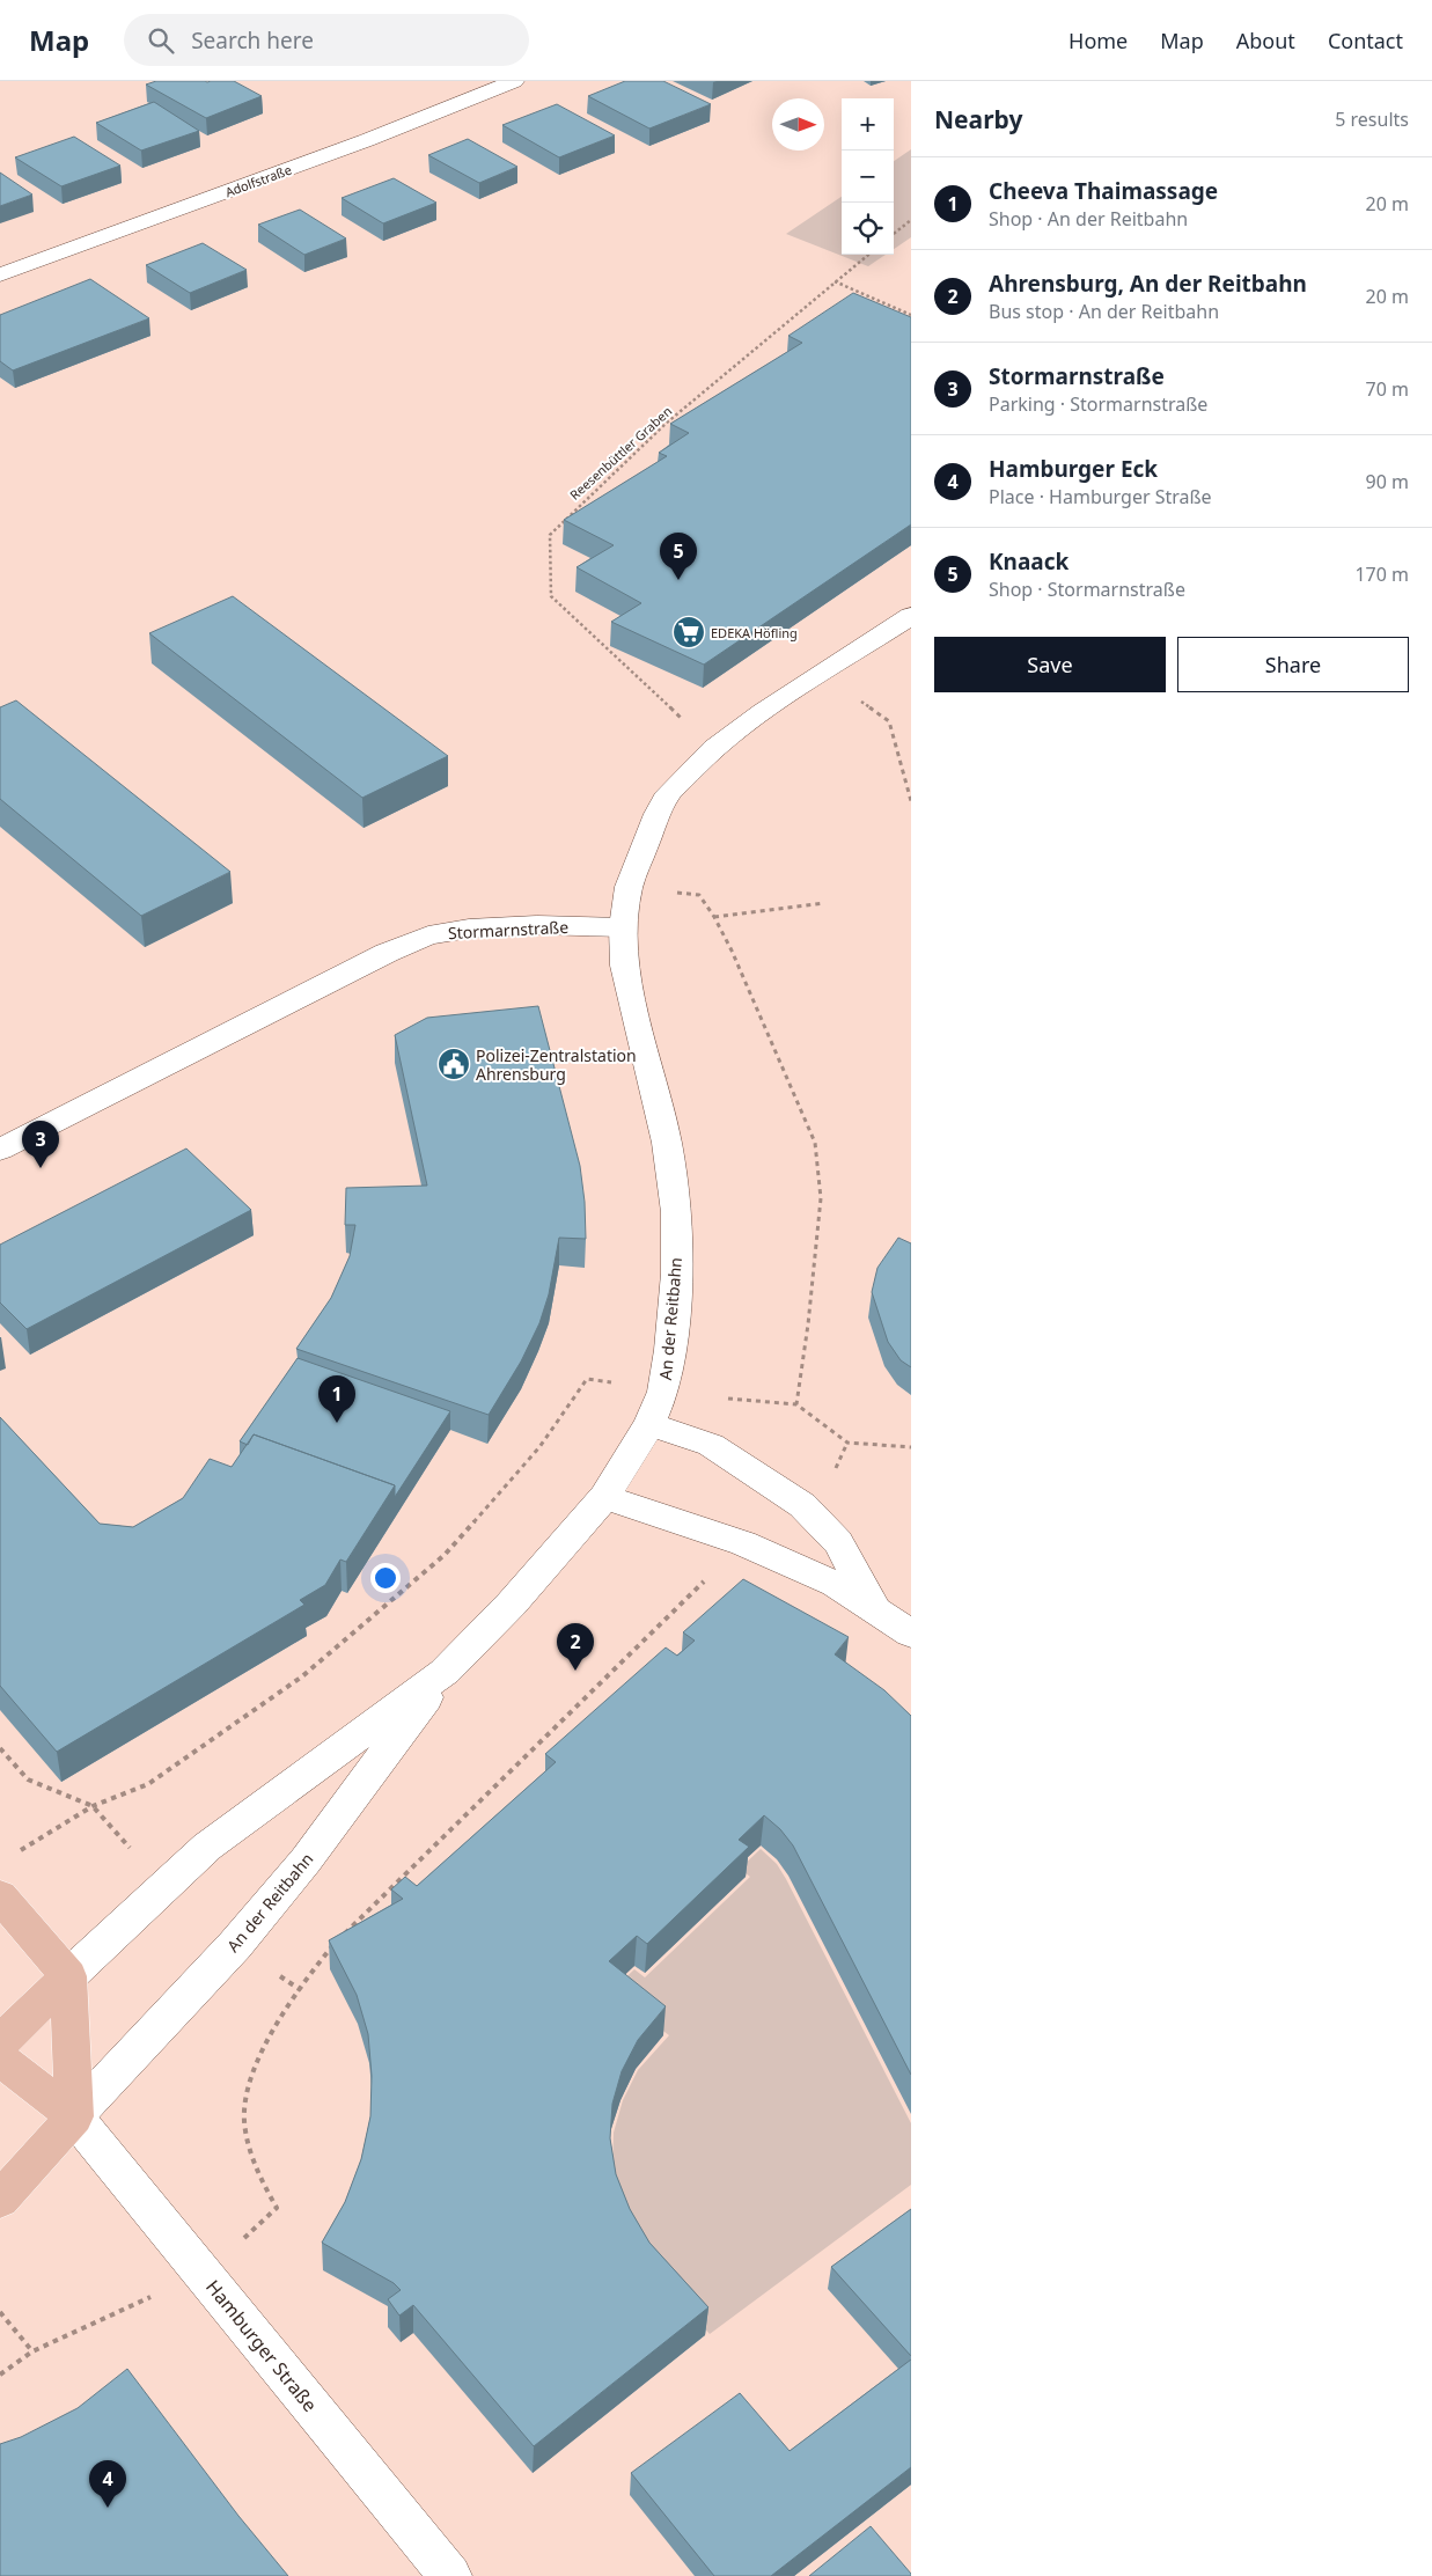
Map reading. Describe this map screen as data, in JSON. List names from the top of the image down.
{
  "streets": {
    "main road": ["Hamburger Straße"],
    "street": ["Adolfstraße", "Stormarnstraße", "An der Reitbahn"],
    "path": ["Reesenbüttler Graben"]
  },
  "crossings": [
    ["Stormarnstraße", "An der Reitbahn"],
    ["An der Reitbahn", "Hamburger Straße"]
  ],
  "places": {
    "supermarket": ["EDEKA Höfling"],
    "public building": ["Polizei-Zentralstation Ahrensburg"]
  },
  "north": "right",
  "page": {
    "header": "Map",
    "search": "Search here",
    "nav": [
      "Home",
      "Map",
      "About",
      "Contact"
    ],
    "heading": ["Nearby", "5 results"],
    "map_buttons": ["+", "−"],
    "list": [
      {
        "mark": "1",
        "name": "Cheeva Thaimassage",
        "note": "Shop · An der Reitbahn",
        "value": "20 m"
      },
      {
        "mark": "2",
        "name": "Ahrensburg, An der Reitbahn",
        "note": "Bus stop · An der Reitbahn",
        "value": "20 m"
      },
      {
        "mark": "3",
        "name": "Stormarnstraße",
        "note": "Parking · Stormarnstraße",
        "value": "70 m"
      },
      {
        "mark": "4",
        "name": "Hamburger Eck",
        "note": "Place · Hamburger Straße",
        "value": "90 m"
      },
      {
        "mark": "5",
        "name": "Knaack",
        "note": "Shop · Stormarnstraße",
        "value": "170 m"
      }
    ],
    "pins": [
      "5",
      "3",
      "1",
      "2",
      "4"
    ],
    "buttons": ["Save", "Share"]
  }
}
